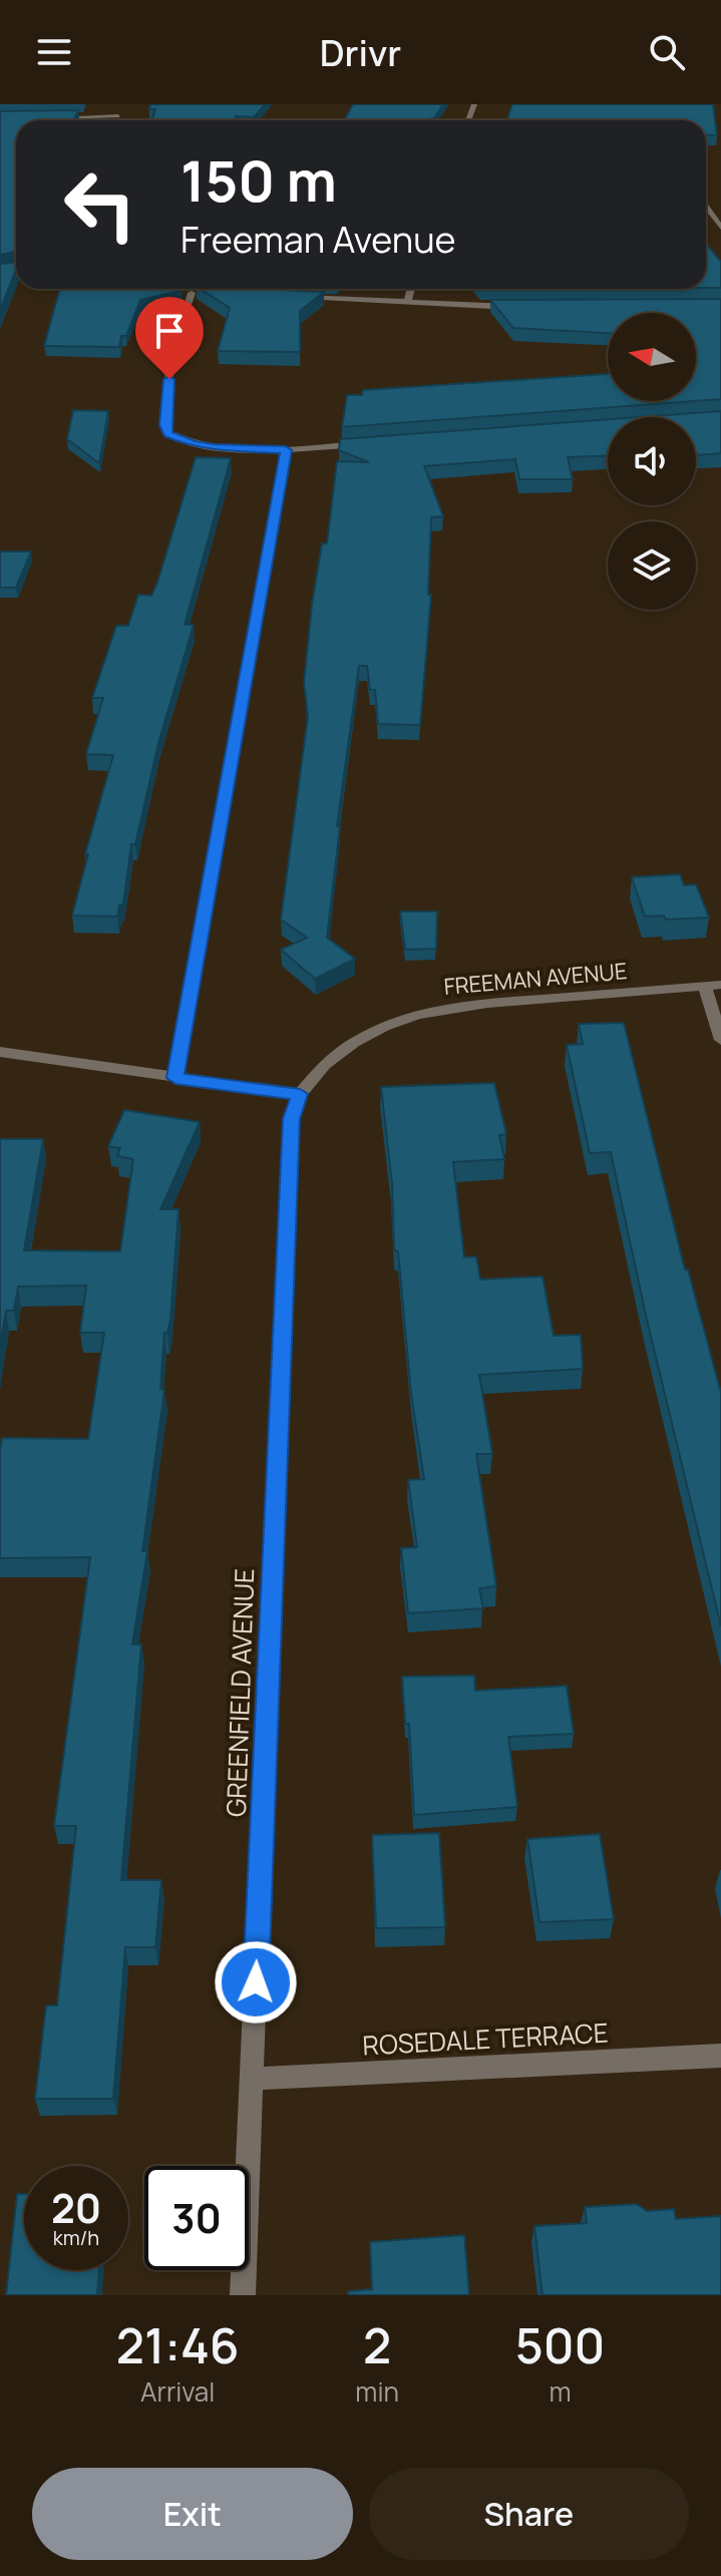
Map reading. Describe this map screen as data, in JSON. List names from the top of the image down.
{
  "streets": {
    "street": ["FREEMAN AVENUE", "GREENFIELD AVENUE", "ROSEDALE TERRACE"]
  },
  "crossings": [
    ["FREEMAN AVENUE", "GREENFIELD AVENUE"],
    ["GREENFIELD AVENUE", "ROSEDALE TERRACE"]
  ],
  "north": "left",
  "page": {
    "header": "Drivr",
    "turn": ["150 m", "Freeman Avenue"],
    "speed": "20 km/h",
    "limit": "30",
    "eta": [
      "21:46",
      "Arrival",
      "2",
      "min",
      "500",
      "m"
    ],
    "buttons": ["Exit", "Share"]
  }
}
